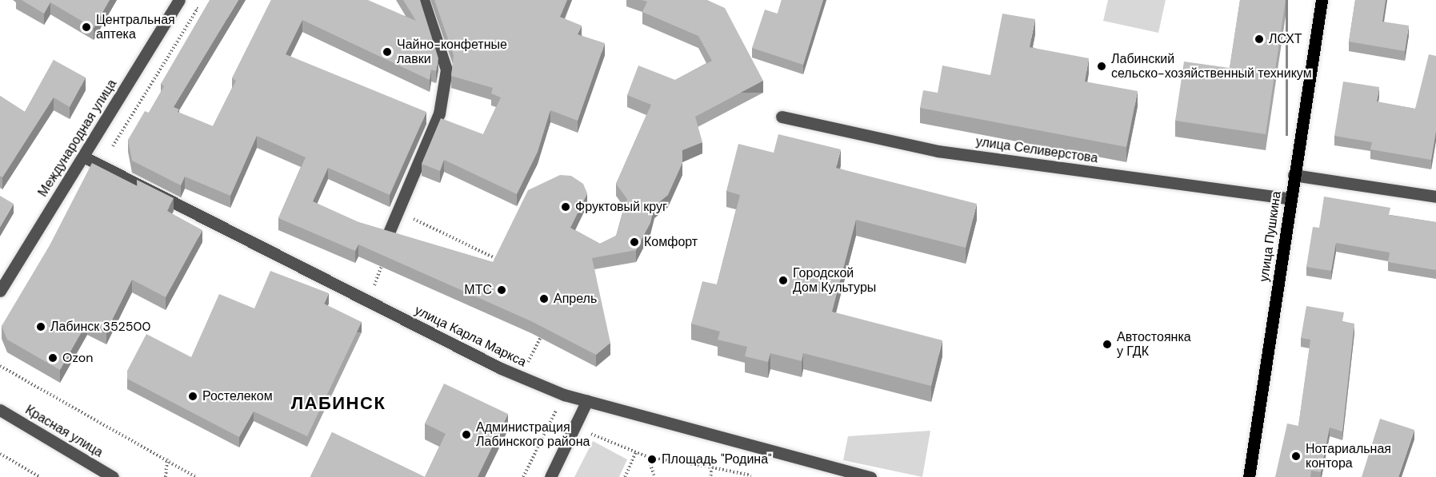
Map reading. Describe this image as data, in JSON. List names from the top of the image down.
{
  "streets": {
    "main road": ["улица Пушкина"],
    "street": [
      "Международная улица",
      "улица Селиверстова",
      "улица Карла Маркса",
      "Красная улица"
    ]
  },
  "crossings": [
    ["Международная улица", "улица Карла Маркса"],
    ["улица Селиверстова", "улица Пушкина"]
  ],
  "districts": ["ЛАБИНСК"],
  "places": [
    "Центральная аптека",
    "ЛСХТ",
    "Чайно-конфетные лавки",
    "Лабинский сельско-хозяйственный техникум",
    "Фруктовый круг",
    "Комфорт",
    "Городской Дом Культуры",
    "МТС",
    "Апрель",
    "Лабинск 352500",
    "Автостоянка у ГДК",
    "Ozon",
    "Ростелеком",
    "Администрация Лабинского района",
    "Нотариальная контора",
    "Площадь \"Родина\""
  ]
}
